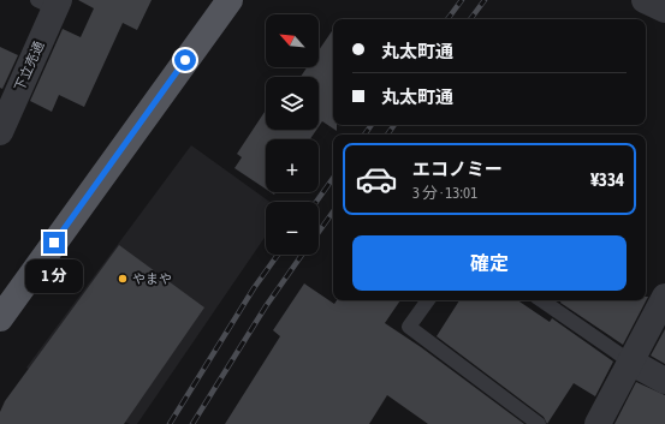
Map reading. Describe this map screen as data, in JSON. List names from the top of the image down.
{
  "streets": {
    "street": ["下立売通"]
  },
  "places": ["やまや"],
  "north": "top left",
  "page": {
    "map_buttons": ["+", "−"],
    "banner": ["丸太町通", "丸太町通"],
    "list": [
      {
        "name": "エコノミー",
        "note": "3 分 · 13:01",
        "value": "¥334"
      }
    ],
    "buttons": "確定",
    "bubble": "1 分"
  }
}
